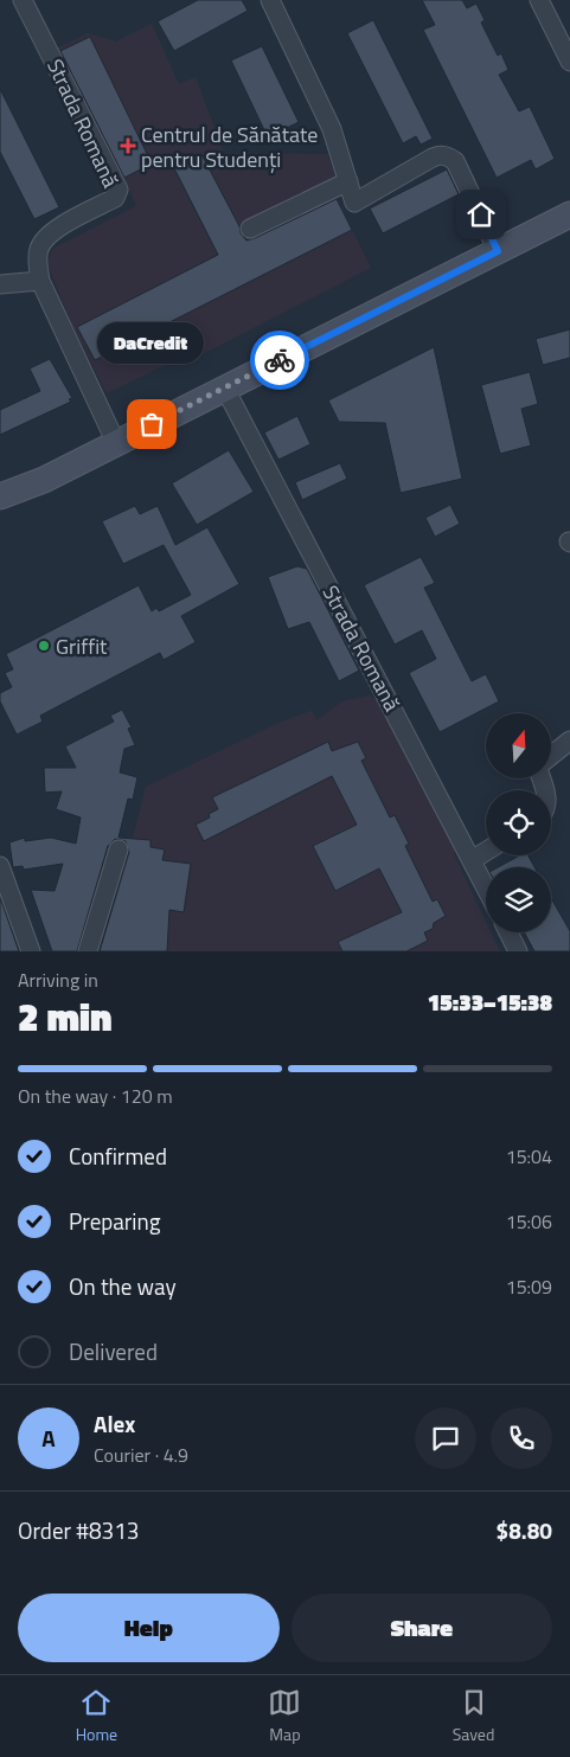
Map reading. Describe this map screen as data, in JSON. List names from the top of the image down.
{
  "streets": {
    "street": ["Strada Romană"]
  },
  "places": {
    "health": ["Centrul de Sănătate pentru Studenți"],
    "other": ["DaCredit", "Griffit"]
  },
  "north": "top",
  "page": {
    "bubble": "DaCredit",
    "heading": ["2 min", "Arriving in", "15:33–15:38"],
    "panel": [
      "Alex",
      "Courier · 4.9",
      "Order #8313",
      "$8.80"
    ],
    "bar": "On the way · 120 m",
    "list": [
      ["Confirmed", "15:04"],
      ["Preparing", "15:06"],
      ["On the way", "15:09"],
      "Delivered"
    ],
    "round": "A",
    "buttons": ["Help", "Share"],
    "tabs": ["Home", "Map", "Saved"]
  }
}
